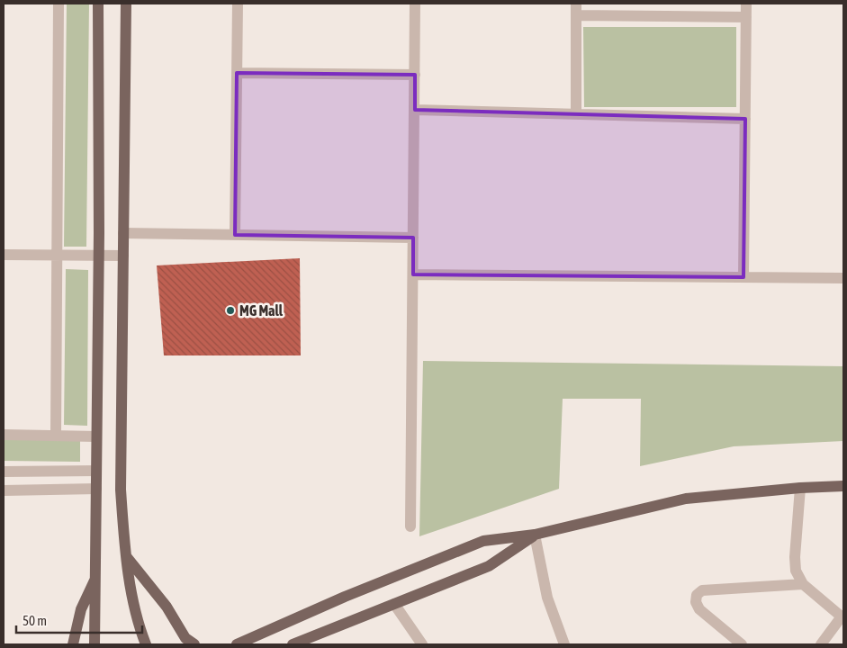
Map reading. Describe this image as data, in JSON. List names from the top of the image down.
{
  "places": ["MG Mall"],
  "scale_bar": "50 m"
}
